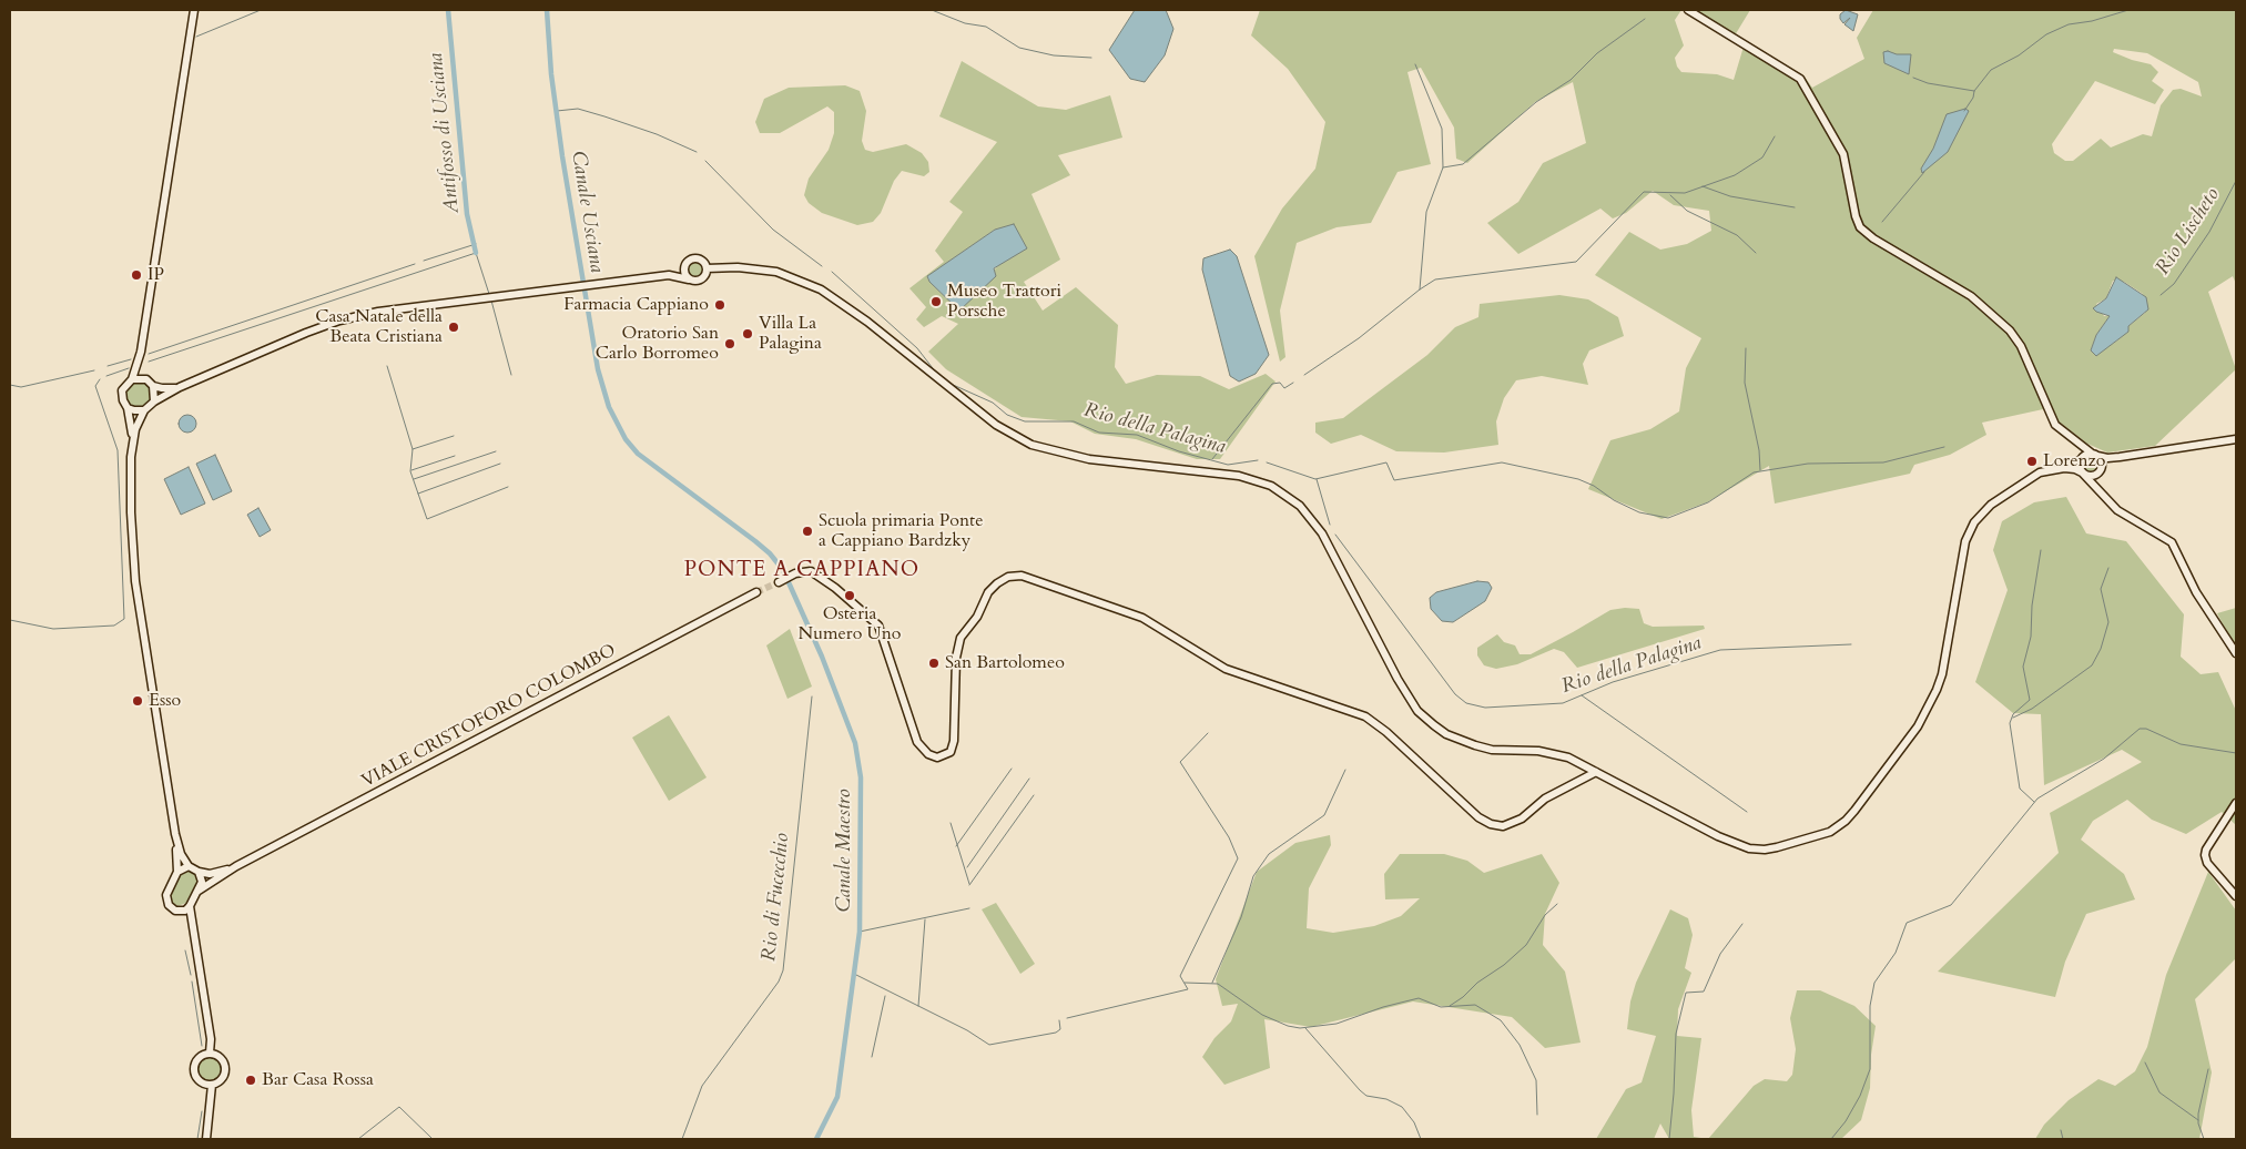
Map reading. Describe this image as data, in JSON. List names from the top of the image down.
{
  "streets": {
    "main road": ["VIALE CRISTOFORO COLOMBO"]
  },
  "districts": ["PONTE A CAPPIANO"],
  "water": [
    "Antifosso di Usciana",
    "Canale Usciana",
    "Rio Lischeto",
    "Rio della Palagina",
    "Canale Maestro",
    "Rio di Fucecchio"
  ],
  "places": [
    "IP",
    "Museo Trattori Porsche",
    "Farmacia Cappiano",
    "Casa Natale della Beata Cristiana",
    "Villa La Palagina",
    "Oratorio San Carlo Borromeo",
    "Lorenzo",
    "Scuola primaria Ponte a Cappiano Bardzky",
    "Osteria Numero Uno",
    "San Bartolomeo",
    "Esso",
    "Bar Casa Rossa"
  ]
}
